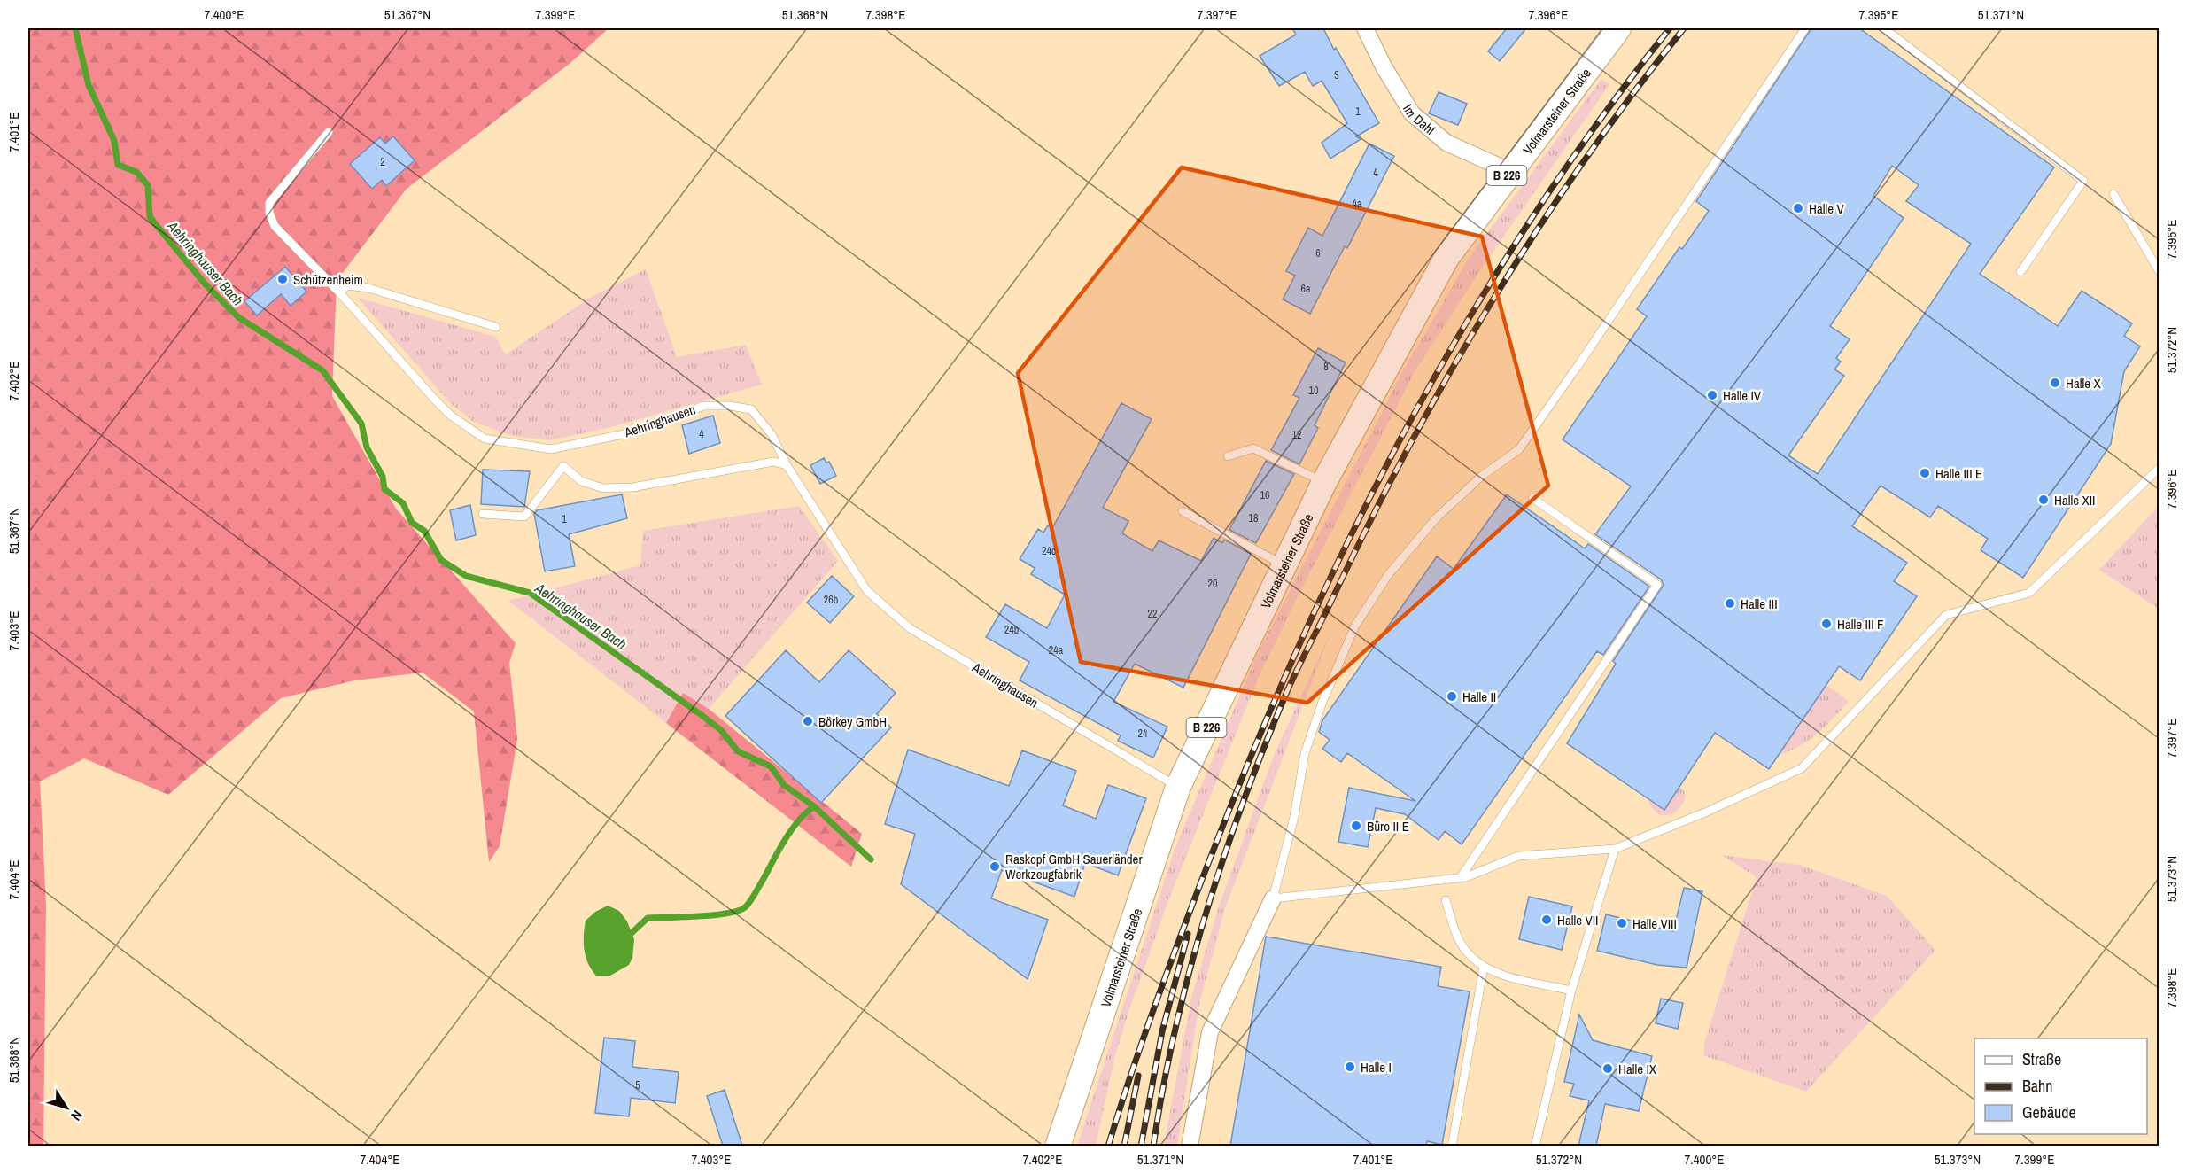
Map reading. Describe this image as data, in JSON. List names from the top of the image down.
{
  "streets": {
    "main road": ["Volmarsteiner Straße", "B 226"],
    "street": ["Im Dahl"],
    "lane": ["Aehringhausen"]
  },
  "crossings": [
    ["Volmarsteiner Straße", "Im Dahl"],
    ["Volmarsteiner Straße", "Aehringhausen"]
  ],
  "water": ["Aehringhauser Bach"],
  "places": [
    "Halle V",
    "Schützenheim",
    "Halle X",
    "Halle IV",
    "Halle III E",
    "Halle XII",
    "Halle III",
    "Halle III F",
    "Halle II",
    "Börkey GmbH",
    "Büro II E",
    "Raskopf GmbH Sauerländer Werkzeugfabrik",
    "Halle VII",
    "Halle VIII",
    "Halle I",
    "Halle IX"
  ],
  "house_numbers": [
    "3",
    "1",
    "2",
    "4",
    "4a",
    "6",
    "6a",
    "8",
    "10",
    "4",
    "12",
    "16",
    "18",
    "1",
    "24c",
    "20",
    "26b",
    "22",
    "24b",
    "24a",
    "24",
    "5"
  ],
  "legend": ["Straße", "Bahn", "Gebäude"],
  "north": "bottom right",
  "coordinates": [
    "7.400°E",
    "51.367°N",
    "7.399°E",
    "51.368°N",
    "7.398°E",
    "7.397°E",
    "7.396°E",
    "7.395°E",
    "51.371°N",
    "7.401°E",
    "51.372°N",
    "7.402°E",
    "7.403°E",
    "51.373°N",
    "7.404°E"
  ]
}
